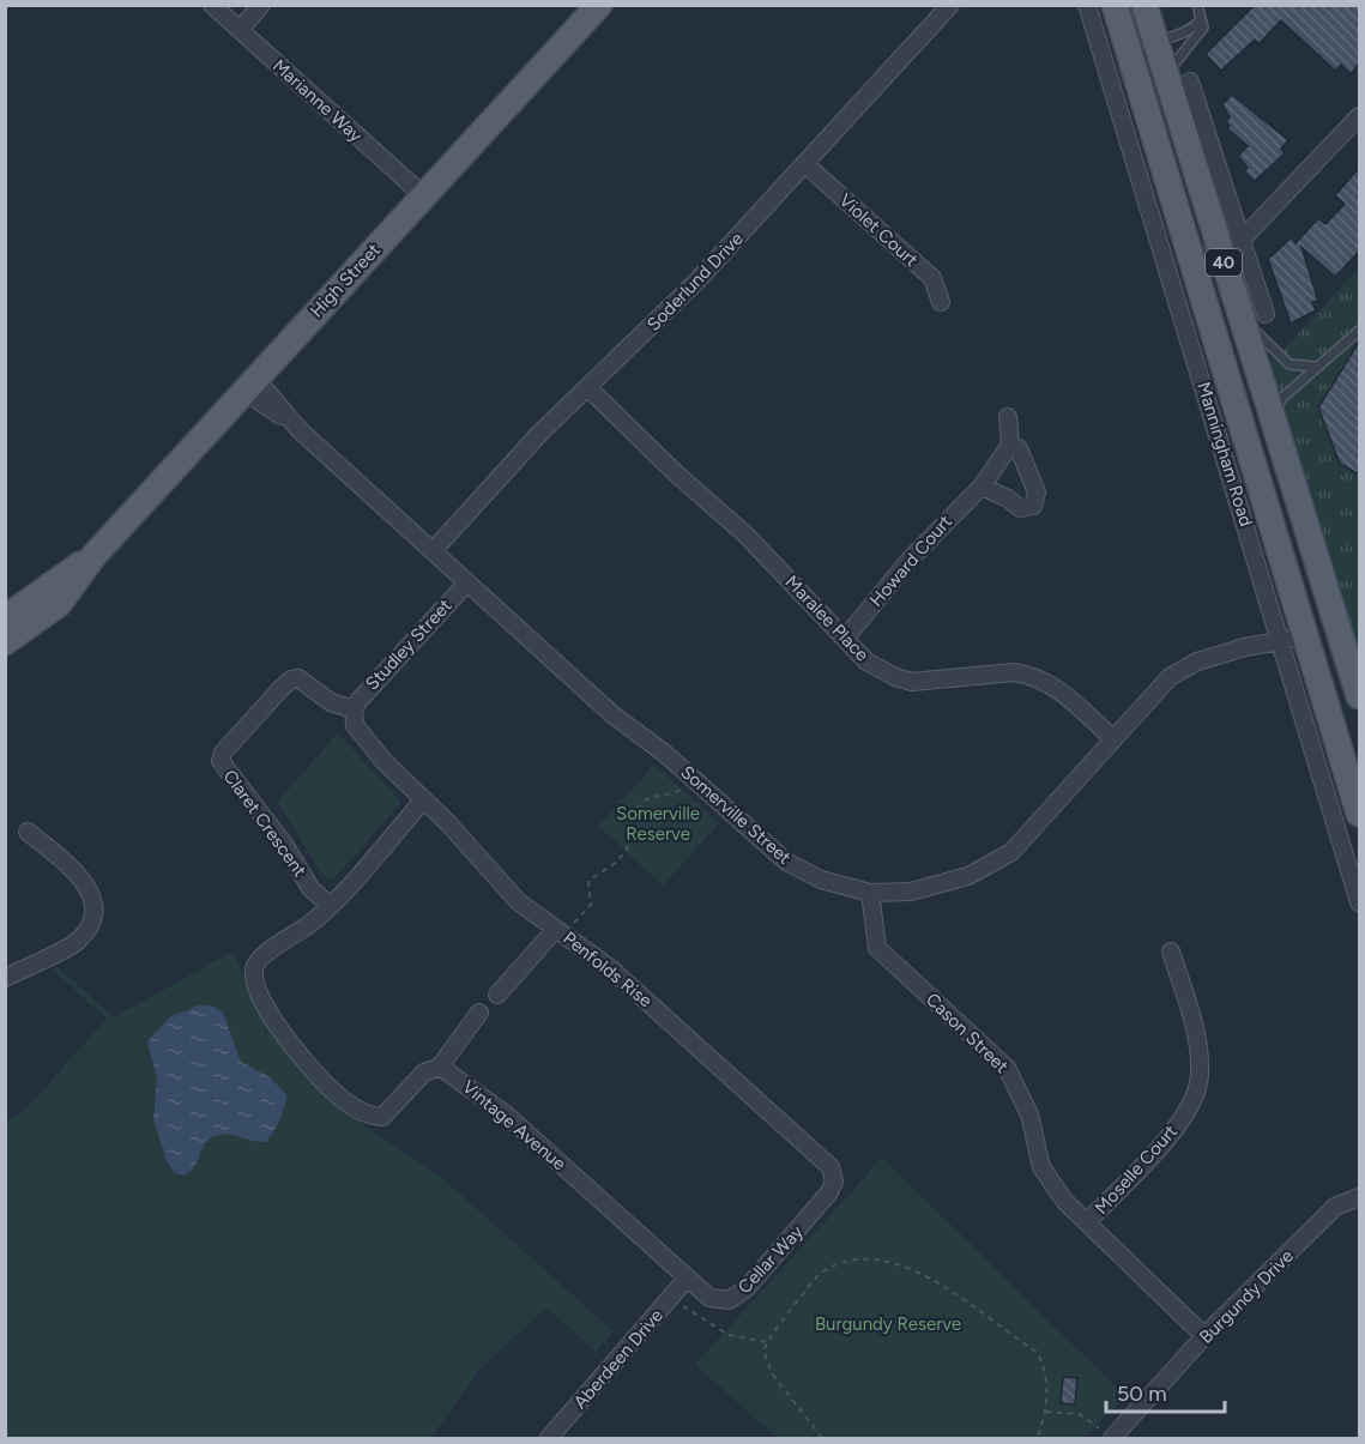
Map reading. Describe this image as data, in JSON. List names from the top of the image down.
{
  "streets": {
    "main road": ["40", "High Street", "Manningham Road"],
    "street": [
      "Marianne Way",
      "Violet Court",
      "Soderlund Drive",
      "Howard Court",
      "Maralee Place",
      "Studley Street",
      "Somerville Street",
      "Claret Crescent",
      "Penfolds Rise",
      "Cason Street",
      "Vintage Avenue",
      "Moselle Court",
      "Cellar Way",
      "Burgundy Drive",
      "Aberdeen Drive"
    ]
  },
  "crossings": [
    ["Marianne Way", "High Street"],
    ["Violet Court", "Soderlund Drive"],
    ["High Street", "Somerville Street"],
    ["Soderlund Drive", "Maralee Place"],
    ["Soderlund Drive", "Somerville Street"],
    ["Manningham Road", "Somerville Street"],
    ["Howard Court", "Maralee Place"],
    ["Maralee Place", "Somerville Street"],
    ["Studley Street", "Somerville Street"],
    ["Studley Street", "Claret Crescent"],
    ["Studley Street", "Penfolds Rise"],
    ["Somerville Street", "Cason Street"],
    ["Claret Crescent", "Penfolds Rise"],
    ["Penfolds Rise", "Cellar Way"],
    ["Cason Street", "Moselle Court"],
    ["Cason Street", "Burgundy Drive"],
    ["Vintage Avenue", "Cellar Way"],
    ["Vintage Avenue", "Aberdeen Drive"],
    ["Cellar Way", "Aberdeen Drive"]
  ],
  "parks": ["Somerville Reserve", "Burgundy Reserve"],
  "scale_bar": "50 m"
}
